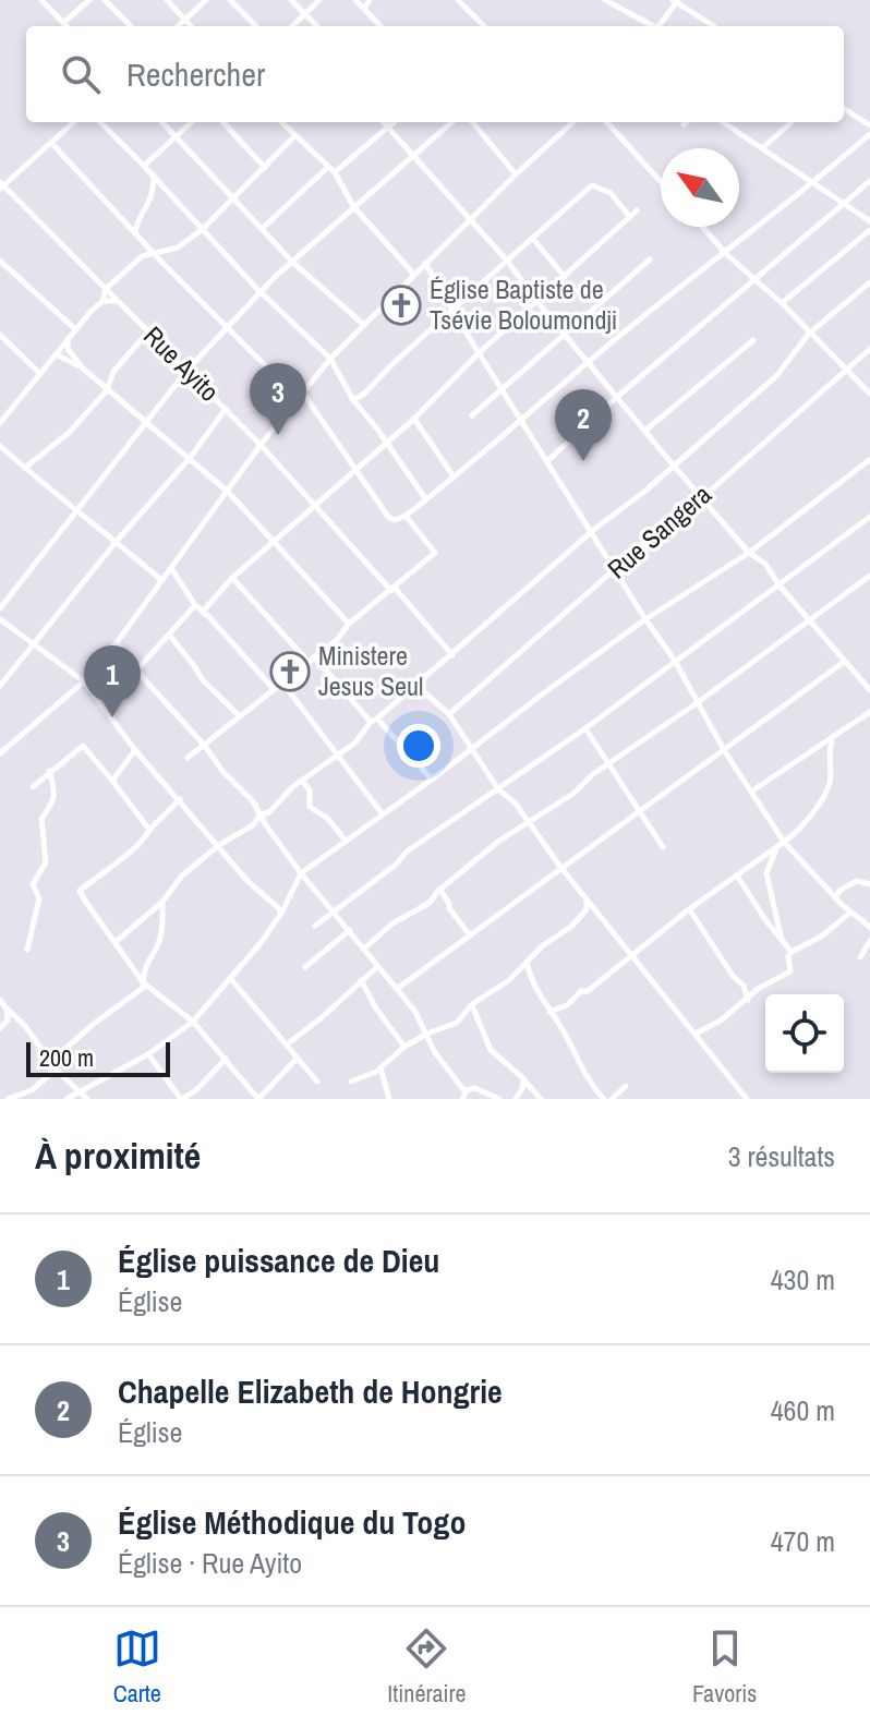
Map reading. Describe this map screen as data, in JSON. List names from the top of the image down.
{
  "streets": {
    "street": ["Rue Ayito", "Rue Sangera"]
  },
  "places": {
    "church": ["Église Baptiste de Tsévie Boloumondji", "Ministere Jesus Seul"]
  },
  "scale_bar": "200 m",
  "north": "top left",
  "page": {
    "search": "Rechercher",
    "pins": ["3", "2", "1"],
    "scale": "200 m",
    "heading": ["À proximité", "3 résultats"],
    "list": [
      {
        "mark": "1",
        "name": "Église puissance de Dieu",
        "note": "Église",
        "value": "430 m"
      },
      {
        "mark": "2",
        "name": "Chapelle Elizabeth de Hongrie",
        "note": "Église",
        "value": "460 m"
      },
      {
        "mark": "3",
        "name": "Église Méthodique du Togo",
        "note": "Église · Rue Ayito",
        "value": "470 m"
      }
    ],
    "nav": ["Carte", "Itinéraire", "Favoris"]
  }
}
